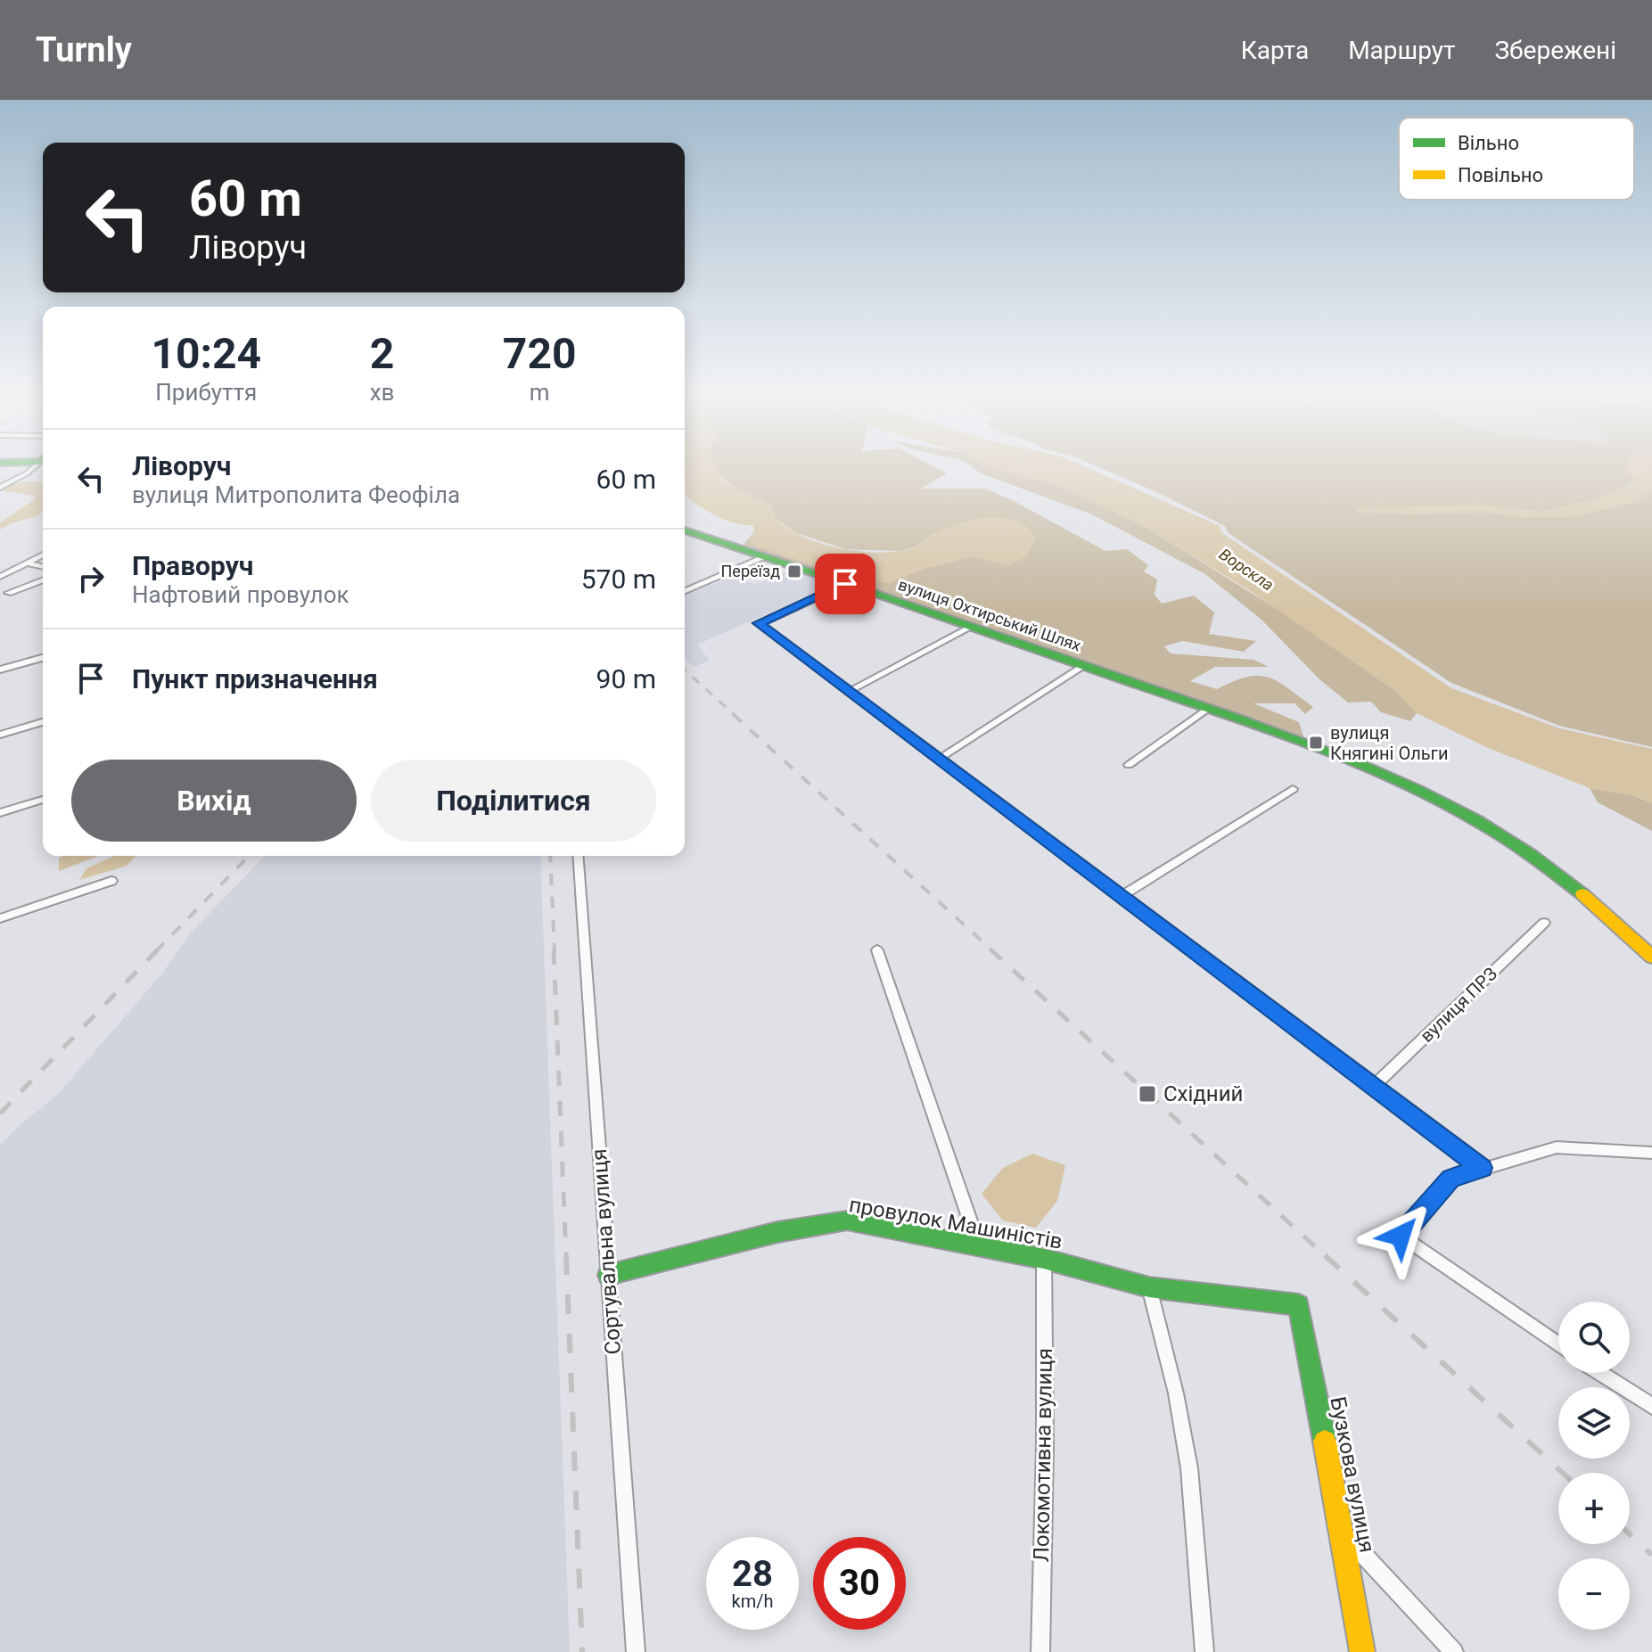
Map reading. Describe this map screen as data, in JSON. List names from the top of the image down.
{
  "streets": {
    "street": [
      "вулиця Охтирський Шлях",
      "вулиця ПРЗ",
      "провулок Машиністів",
      "Сортувальна вулиця",
      "Локомотивна вулиця",
      "Бузкова вулиця"
    ]
  },
  "crossings": [
    ["провулок Машиністів", "Сортувальна вулиця"],
    ["провулок Машиністів", "Локомотивна вулиця"],
    ["провулок Машиністів", "Бузкова вулиця"]
  ],
  "water": ["Ворскла"],
  "places": {
    "transit": ["Переїзд", "вулиця Княгині Ольги", "Східний"]
  },
  "legend": ["Вільно", "Повільно"],
  "page": {
    "header": "Turnly",
    "nav": ["Карта", "Маршрут", "Збережені"],
    "turn": ["60 m", "Ліворуч"],
    "eta": [
      "10:24",
      "Прибуття",
      "2",
      "хв",
      "720",
      "m"
    ],
    "list": [
      {
        "name": "Ліворуч",
        "note": "вулиця Митрополита Феофіла",
        "value": "60 m"
      },
      {
        "name": "Праворуч",
        "note": "Нафтовий провулок",
        "value": "570 m"
      },
      {
        "name": "Пункт призначення",
        "value": "90 m"
      }
    ],
    "buttons": ["Вихід", "Поділитися"],
    "map_buttons": ["+", "−"],
    "speed": "28 km/h",
    "limit": "30"
  }
}
